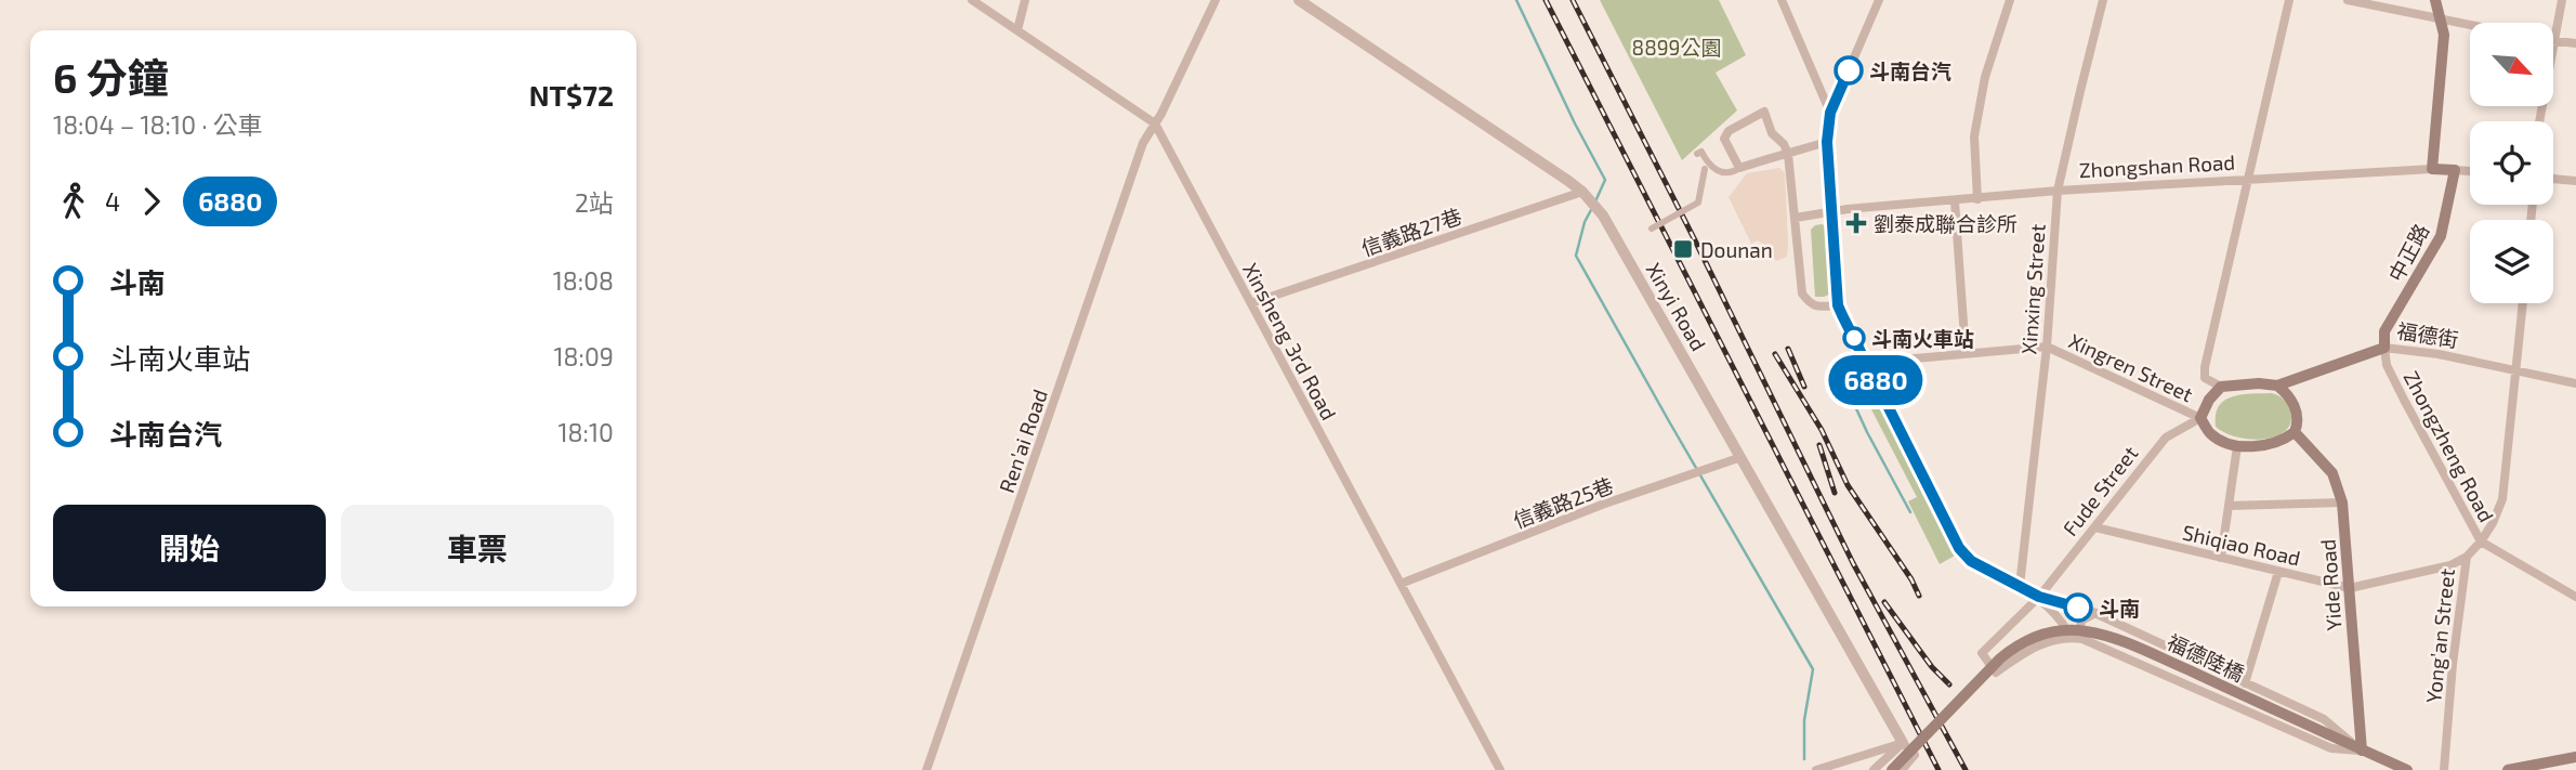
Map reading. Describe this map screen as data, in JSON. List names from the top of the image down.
{
  "streets": {
    "main road": [
      "Zhongshan Road",
      "中正路",
      "福德街",
      "Fude Street",
      "Yide Road",
      "福德陸橋"
    ],
    "street": [
      "信義路27巷",
      "Xinxing Street",
      "Xinyi Road",
      "Xinsheng 3rd Road",
      "Xingren Street",
      "Ren’ai Road",
      "Zhongzheng Road",
      "信義路25巷",
      "Shiqiao Road",
      "Yong’an Street"
    ]
  },
  "crossings": [
    ["Zhongshan Road", "中正路"],
    ["Zhongshan Road", "Xinxing Street"],
    ["信義路27巷", "Xinyi Road"],
    ["信義路27巷", "Xinsheng 3rd Road"],
    ["中正路", "福德街"],
    ["中正路", "Zhongzheng Road"],
    ["Xinxing Street", "Xingren Street"],
    ["Xinyi Road", "信義路25巷"],
    ["福德街", "Xingren Street"],
    ["福德街", "Zhongzheng Road"],
    ["福德街", "Fude Street"],
    ["福德街", "Yide Road"],
    ["福德街", "Yong’an Street"],
    ["Xinsheng 3rd Road", "Ren’ai Road"],
    ["Xinsheng 3rd Road", "信義路25巷"],
    ["Xingren Street", "Fude Street"],
    ["Xingren Street", "Yide Road"],
    ["Zhongzheng Road", "Yong’an Street"],
    ["Fude Street", "Shiqiao Road"],
    ["Fude Street", "Yide Road"],
    ["Shiqiao Road", "Yide Road"],
    ["Shiqiao Road", "Yong’an Street"],
    ["Yide Road", "福德陸橋"]
  ],
  "parks": ["8899公園"],
  "places": {
    "other": ["斗南台汽", "斗南火車站", "斗南"],
    "health": ["劉泰成聯合診所"],
    "transit": ["Dounan"]
  },
  "lines": ["bus line 6880"],
  "north": "bottom right",
  "page": {
    "on_map": "6880",
    "heading": ["6 分鐘", "18:04 – 18:10 · 公車", "NT$72"],
    "legs": ["4", "6880", "2站"],
    "list": [
      {
        "name": "斗南",
        "value": "18:08"
      },
      {
        "name": "斗南火車站",
        "value": "18:09"
      },
      {
        "name": "斗南台汽",
        "value": "18:10"
      }
    ],
    "buttons": ["開始", "車票"]
  }
}
